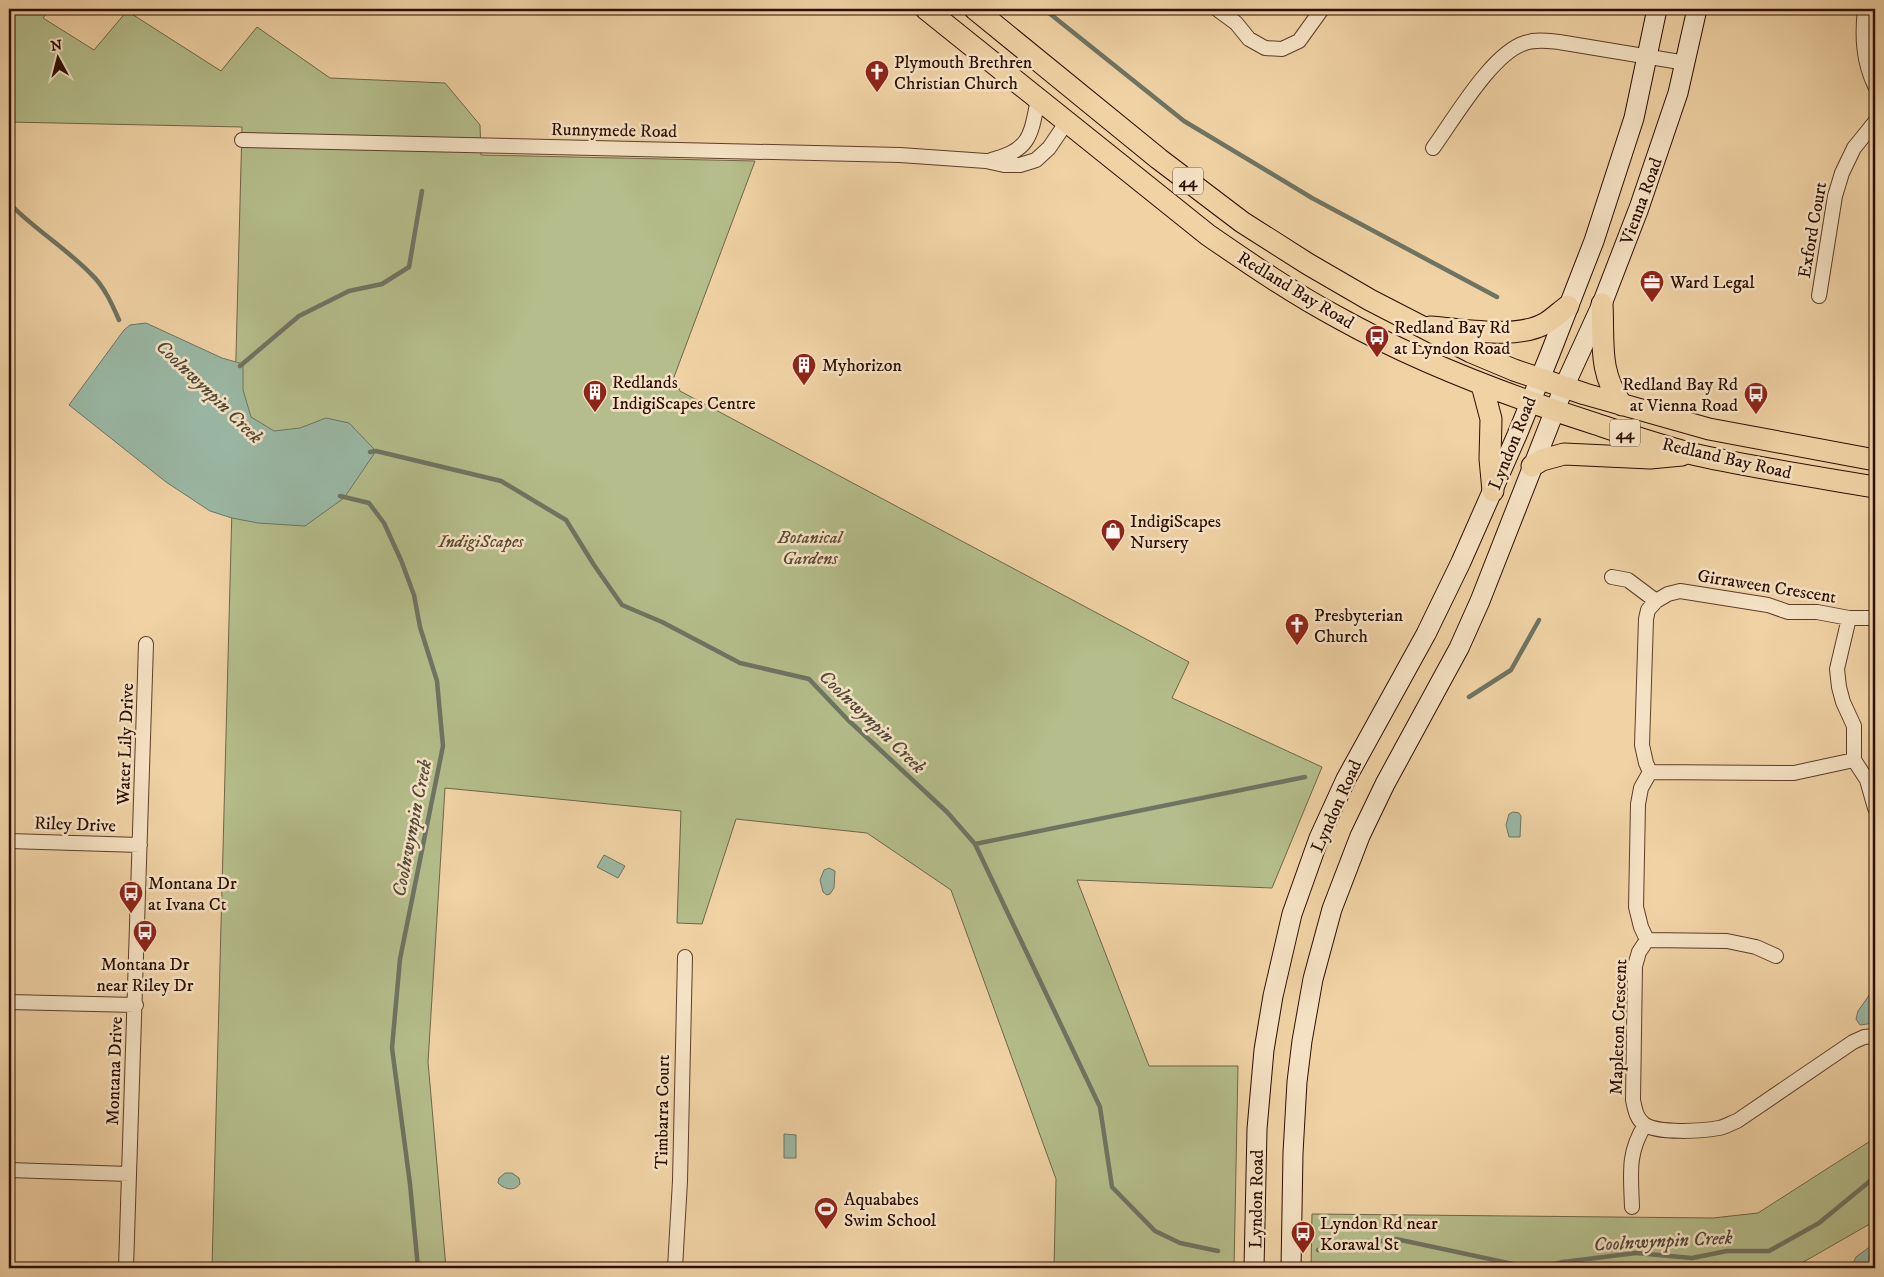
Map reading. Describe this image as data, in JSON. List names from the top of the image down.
{
  "streets": {
    "main road": [
      "44",
      "Vienna Road",
      "Redland Bay Road",
      "Lyndon Road"
    ],
    "street": [
      "Runnymede Road",
      "Exford Court",
      "Girraween Crescent",
      "Water Lily Drive",
      "Riley Drive",
      "Mapleton Crescent",
      "Montana Drive",
      "Timbarra Court"
    ]
  },
  "crossings": [
    ["Runnymede Road", "Redland Bay Road"],
    ["Vienna Road", "Redland Bay Road"],
    ["Vienna Road", "Lyndon Road"],
    ["Redland Bay Road", "Lyndon Road"],
    ["Water Lily Drive", "Riley Drive"],
    ["Water Lily Drive", "Montana Drive"],
    ["Riley Drive", "Montana Drive"]
  ],
  "water": ["Coolnwynpin Creek"],
  "parks": ["Botanical Gardens", "IndigiScapes"],
  "places": {
    "church": ["Plymouth Brethren Christian Church", "Presbyterian Church"],
    "office": ["Ward Legal"],
    "bus stop": [
      "Redland Bay Rd at Lyndon Road",
      "Redland Bay Rd at Vienna Road",
      "Montana Dr at Ivana Ct",
      "Montana Dr near Riley Dr",
      "Lyndon Rd near Korawal St"
    ],
    "building": ["Myhorizon", "Redlands IndigiScapes Centre"],
    "shop": ["IndigiScapes Nursery"],
    "sports": ["Aquababes Swim School"]
  },
  "north": "top"
}
